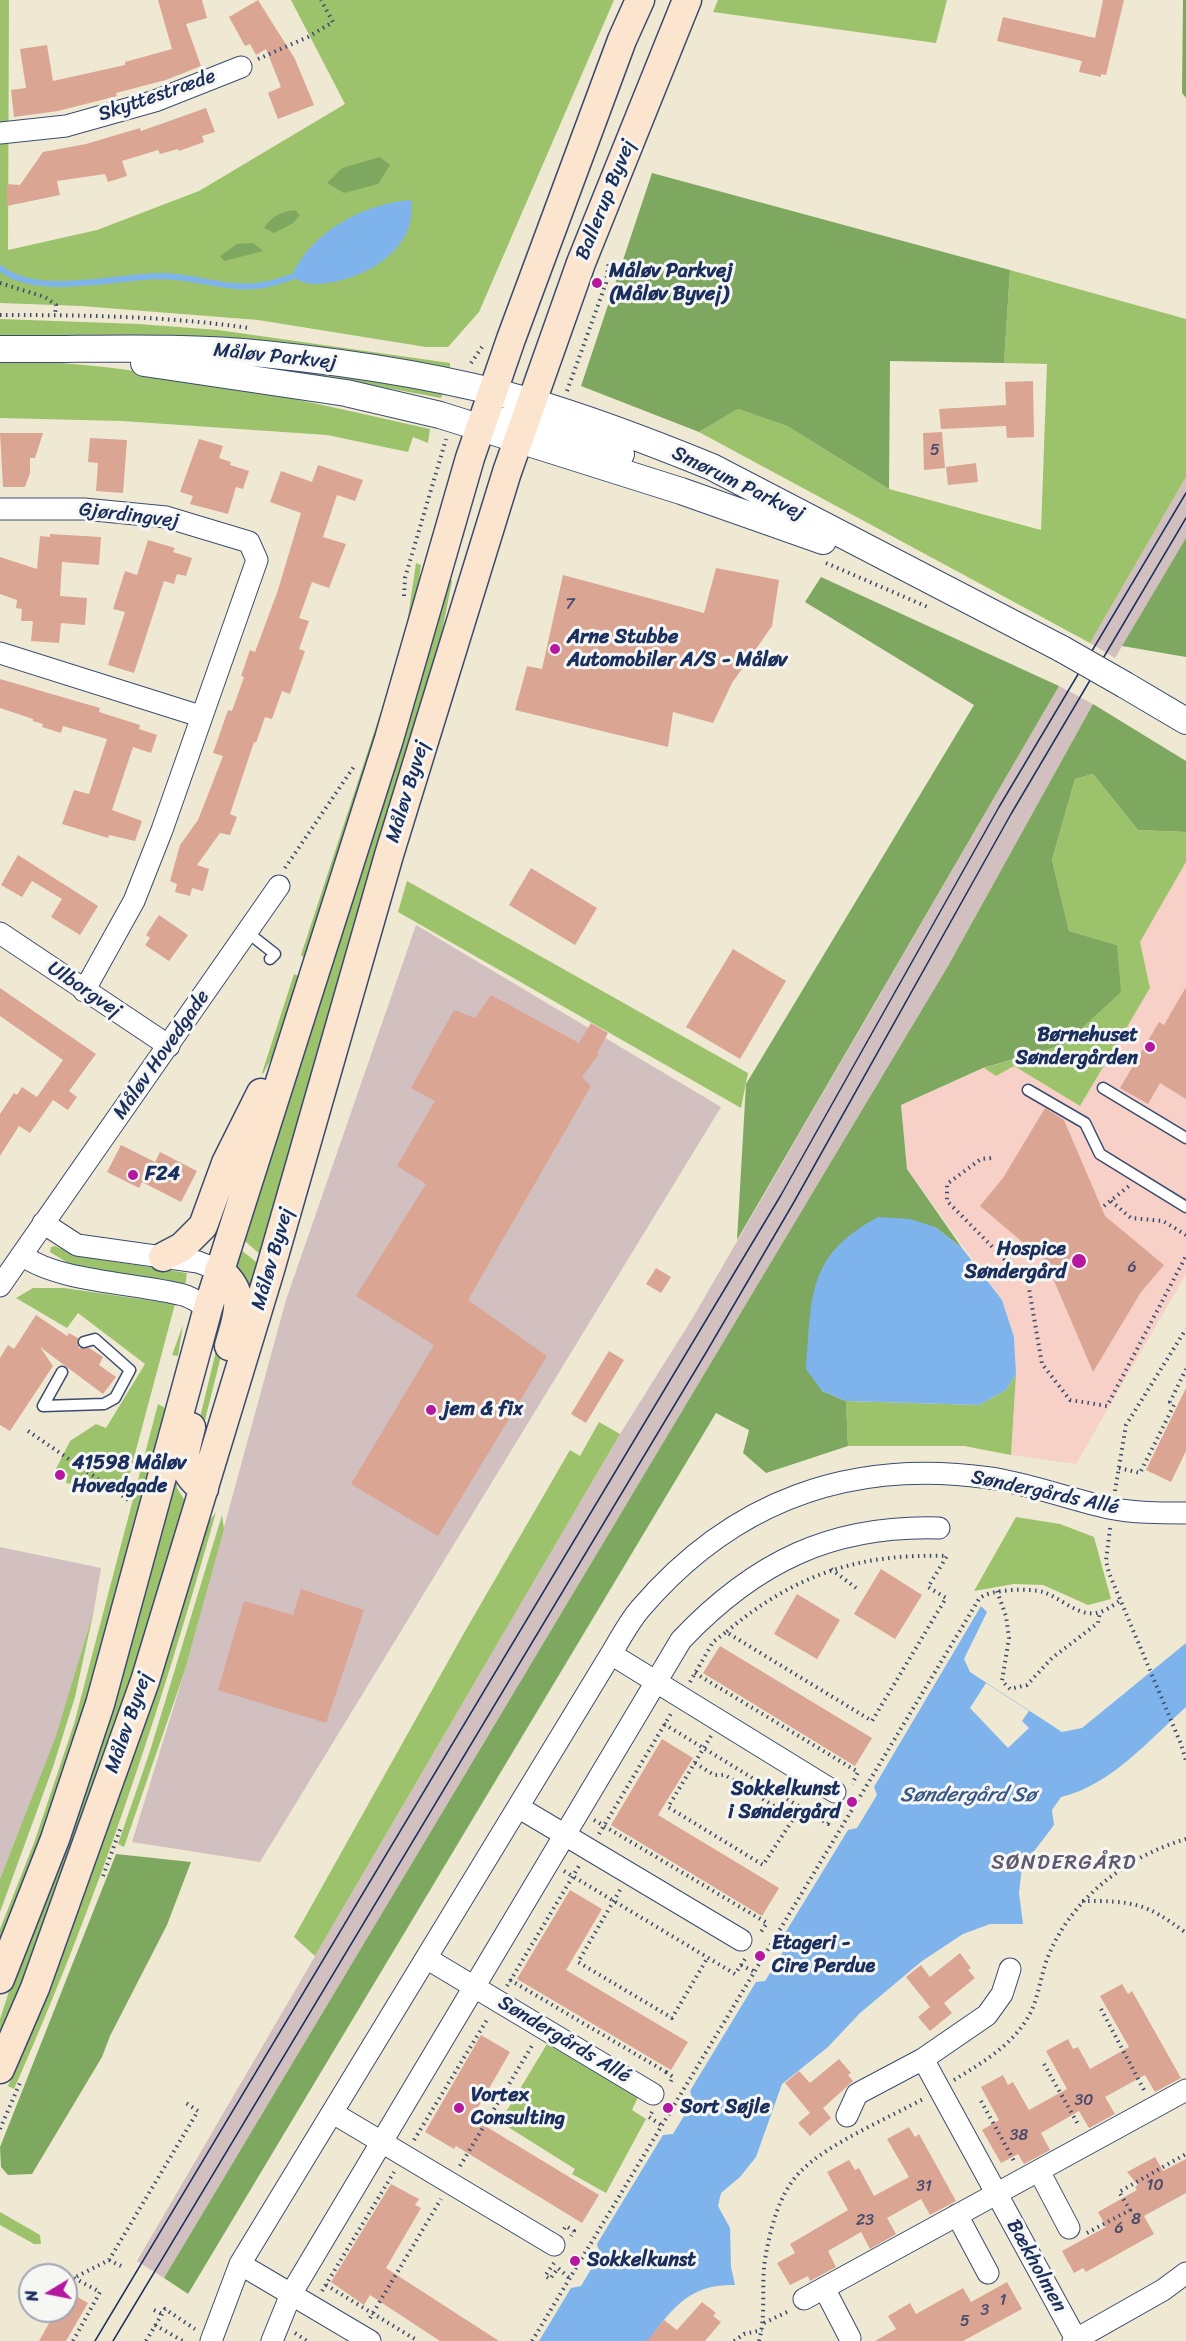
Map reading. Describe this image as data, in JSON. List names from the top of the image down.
{
  "streets": {
    "main road": ["Ballerup Byvej", "Måløv Byvej"],
    "street": [
      "Skyttestræde",
      "Måløv Parkvej",
      "Smørum Parkvej",
      "Gjørdingvej",
      "Ulborgvej",
      "Måløv Hovedgade",
      "Søndergårds Allé",
      "Bækholmen"
    ]
  },
  "crossings": [
    ["Ballerup Byvej", "Måløv Parkvej"],
    ["Ballerup Byvej", "Smørum Parkvej"],
    ["Ballerup Byvej", "Måløv Byvej"],
    ["Måløv Parkvej", "Smørum Parkvej"],
    ["Måløv Parkvej", "Måløv Byvej"],
    ["Smørum Parkvej", "Måløv Byvej"],
    ["Gjørdingvej", "Ulborgvej"],
    ["Ulborgvej", "Måløv Hovedgade"]
  ],
  "districts": ["SØNDERGÅRD"],
  "water": ["Søndergård Sø"],
  "places": [
    "Måløv Parkvej (Måløv Byvej)",
    "Arne Stubbe Automobiler A/S - Måløv",
    "Børnehuset Søndergården",
    "F24",
    "Hospice Søndergård",
    "jem & fix",
    "41598 Måløv Hovedgade",
    "Sokkelkunst i Søndergård",
    "Etageri - Cire Perdue",
    "Vortex Consulting",
    "Sort Søjle",
    "Sokkelkunst"
  ],
  "house_numbers": [
    "5",
    "7",
    "6",
    "30",
    "38",
    "10",
    "31",
    "8",
    "23",
    "6",
    "1",
    "3",
    "5"
  ],
  "north": "left"
}
